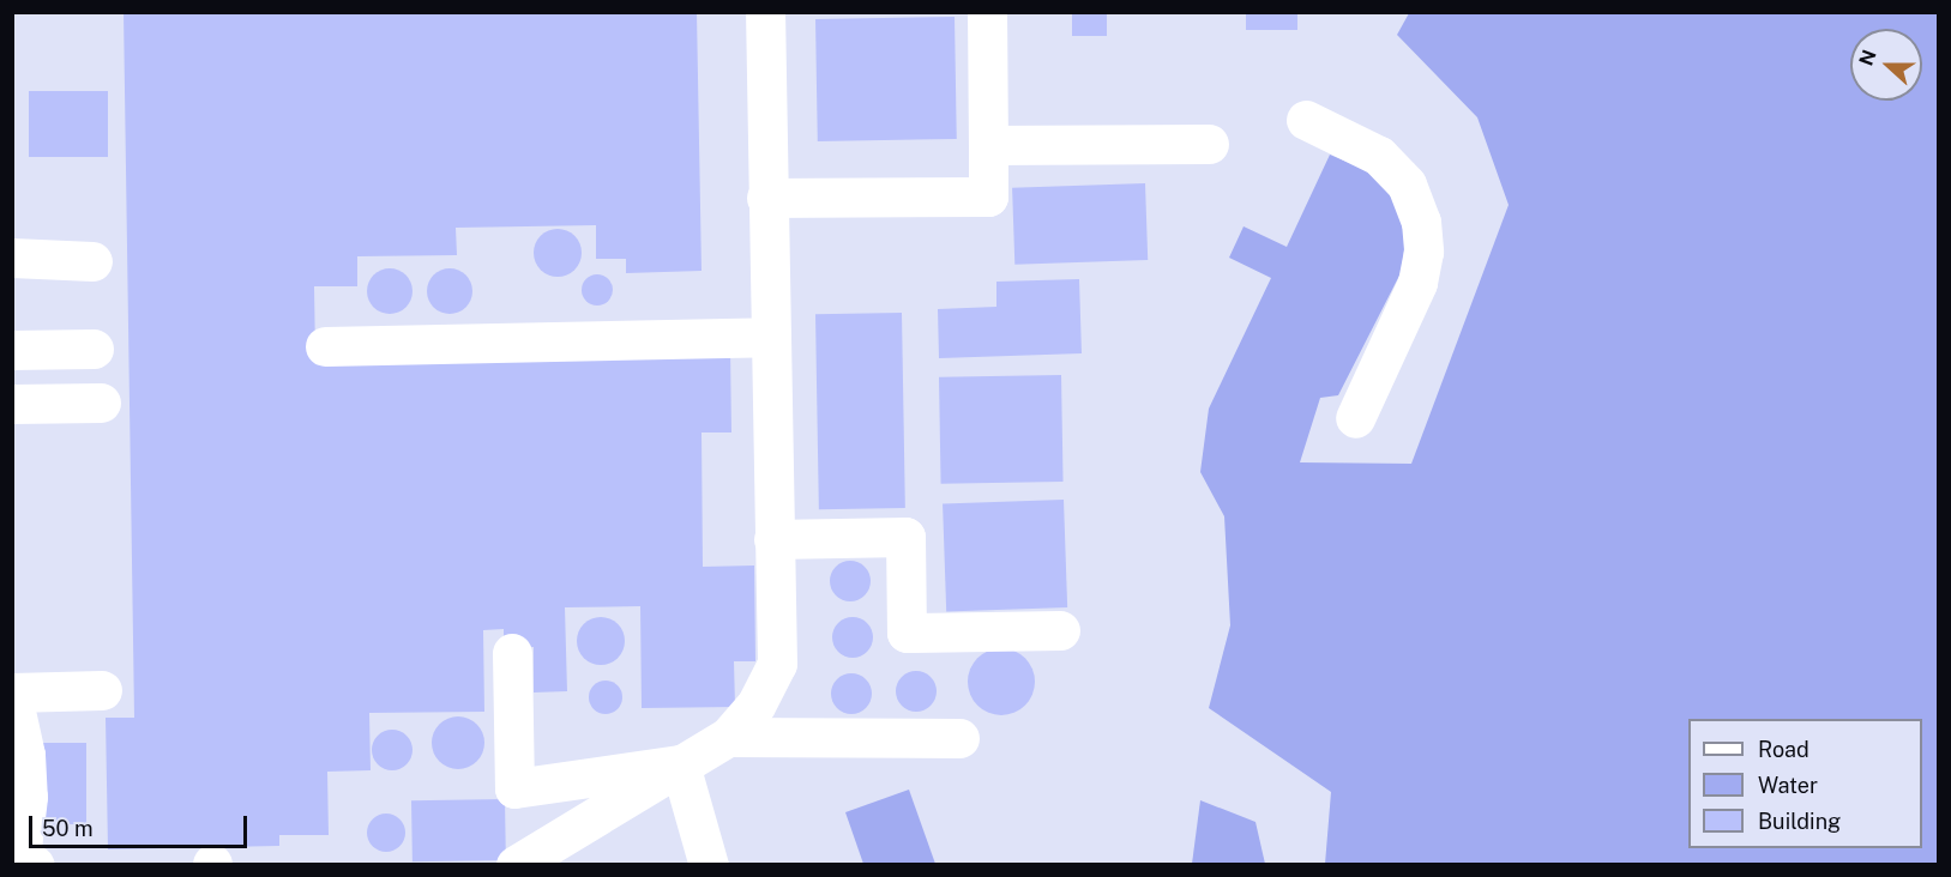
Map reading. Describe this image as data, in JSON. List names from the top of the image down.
{
  "legend": ["Road", "Water", "Building"],
  "scale_bar": "50 m",
  "north": "left"
}
